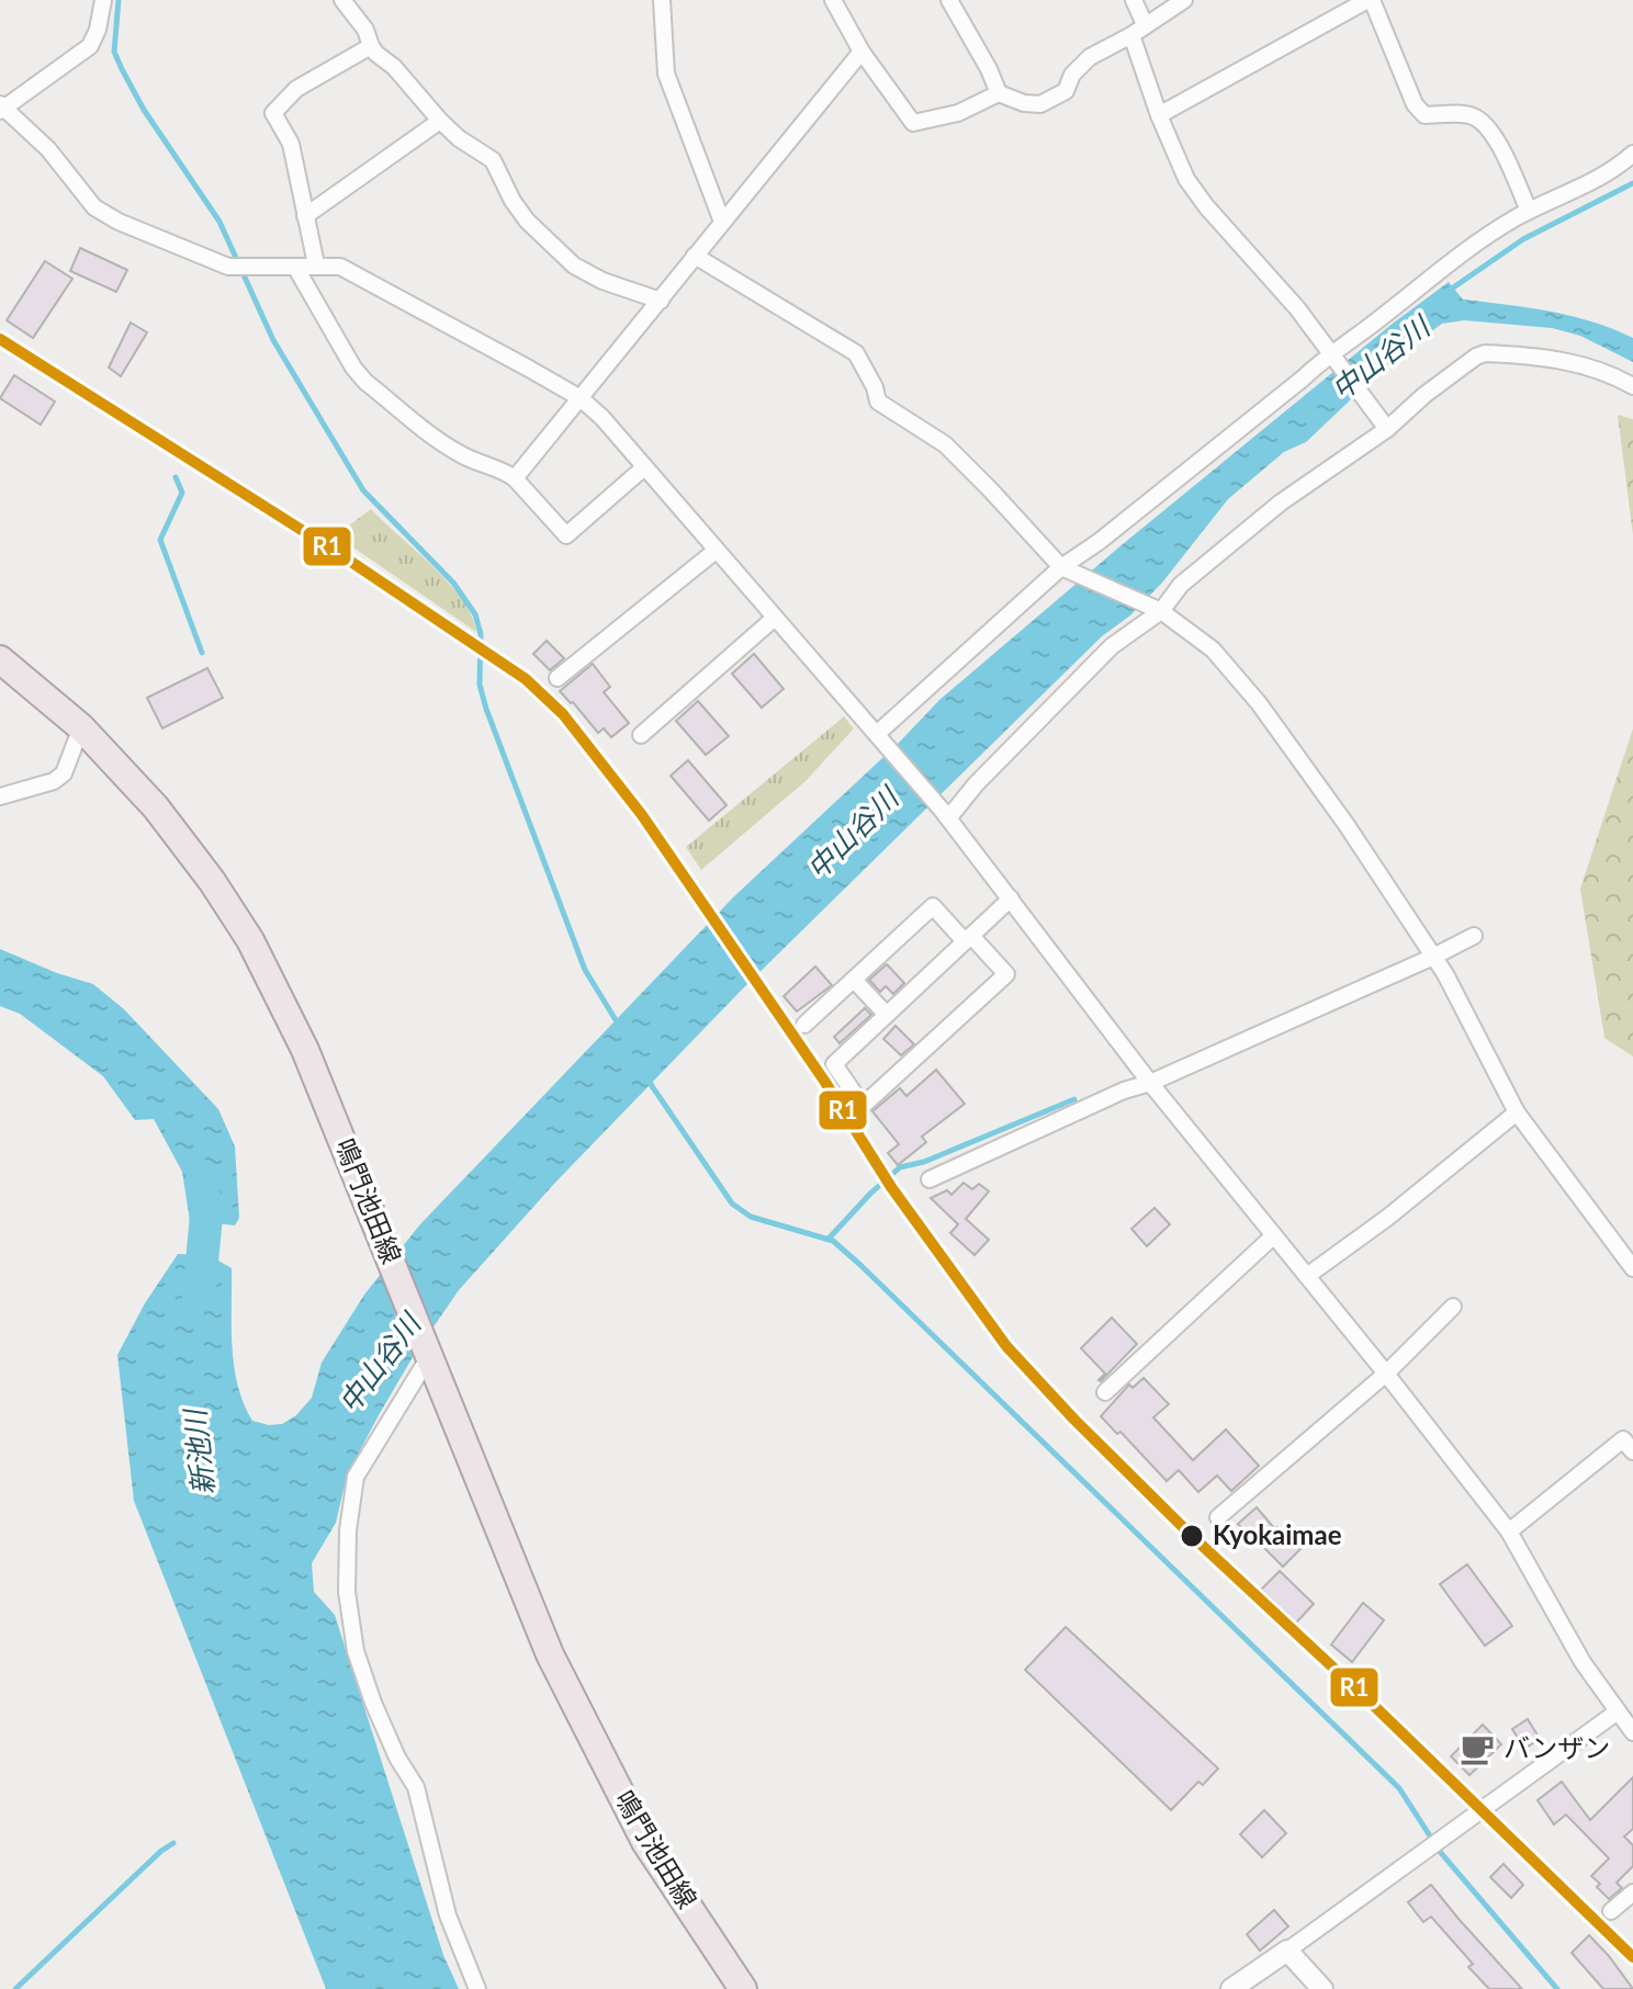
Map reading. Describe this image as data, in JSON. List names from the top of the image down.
{
  "streets": {
    "main road": ["鳴門池田線"]
  },
  "water": ["中山谷川", "新池川"],
  "places": {
    "other": ["Kyokaimae"],
    "cafe": ["バンザン"]
  },
  "lines": ["transit line R1"]
}
